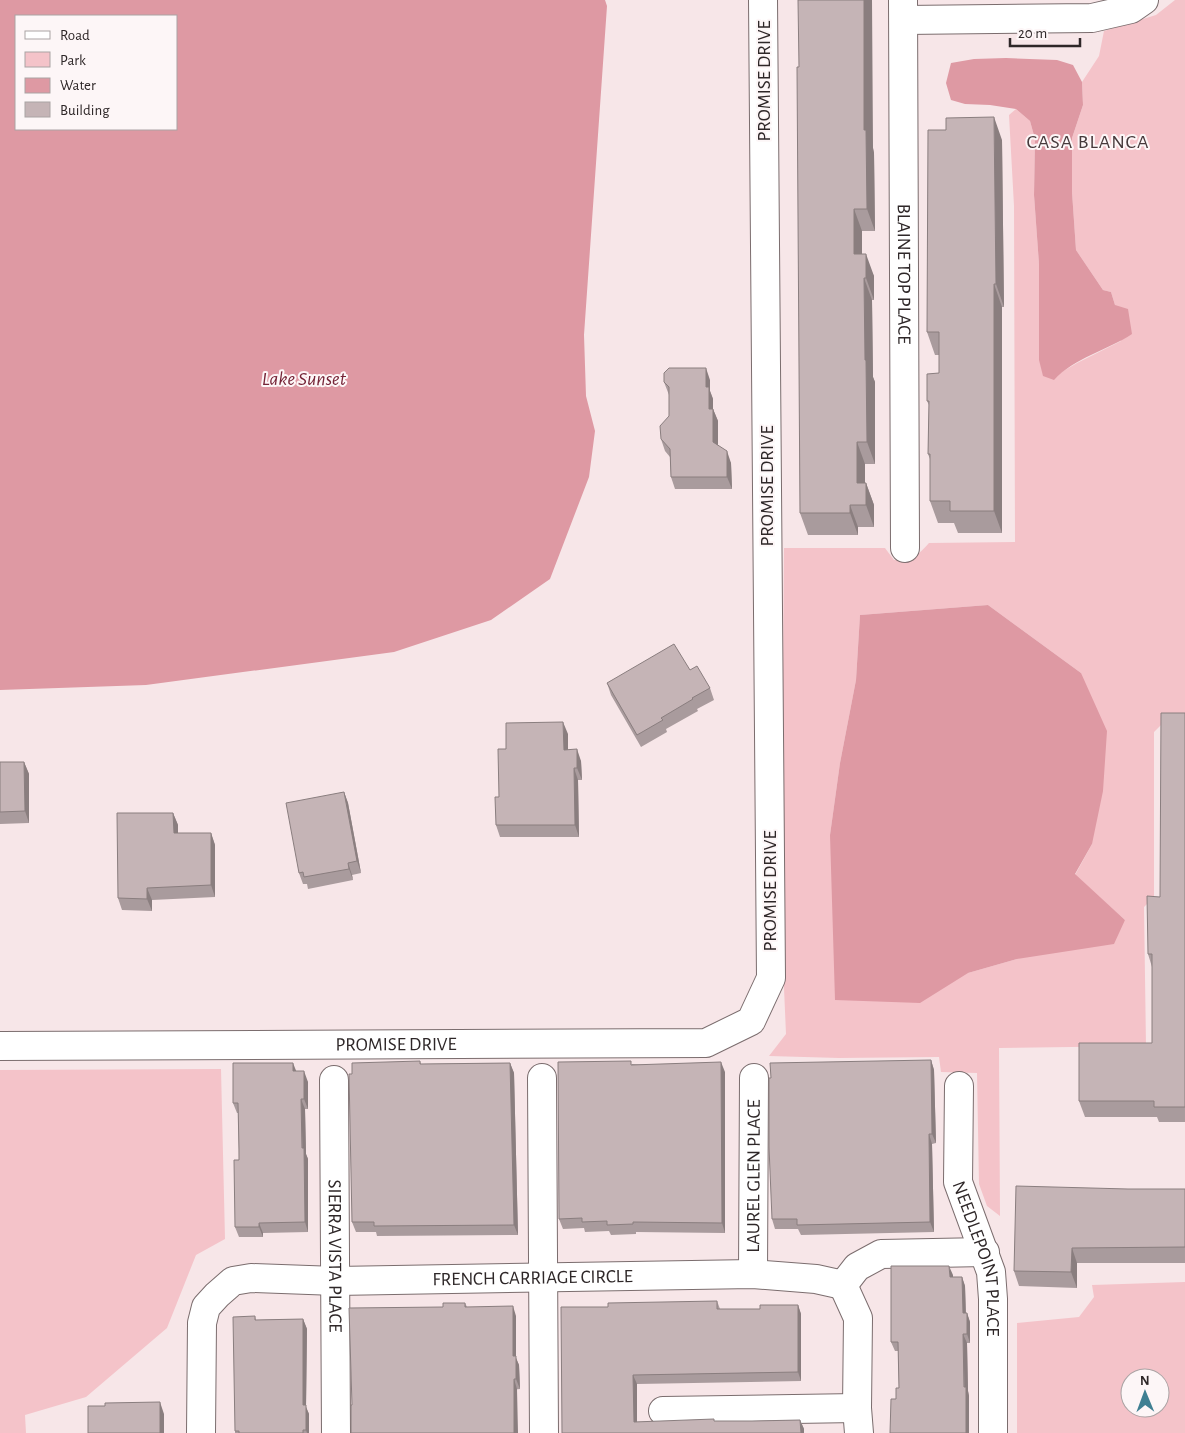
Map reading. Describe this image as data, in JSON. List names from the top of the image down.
{
  "streets": {
    "street": [
      "PROMISE DRIVE",
      "BLAINE TOP PLACE",
      "LAUREL GLEN PLACE",
      "SIERRA VISTA PLACE",
      "NEEDLEPOINT PLACE",
      "FRENCH CARRIAGE CIRCLE"
    ]
  },
  "crossings": [
    ["LAUREL GLEN PLACE", "FRENCH CARRIAGE CIRCLE"],
    ["SIERRA VISTA PLACE", "FRENCH CARRIAGE CIRCLE"]
  ],
  "districts": ["CASA BLANCA"],
  "water": ["Lake Sunset"],
  "legend": [
    "Road",
    "Park",
    "Water",
    "Building"
  ],
  "scale_bar": "20 m",
  "north": "top"
}
